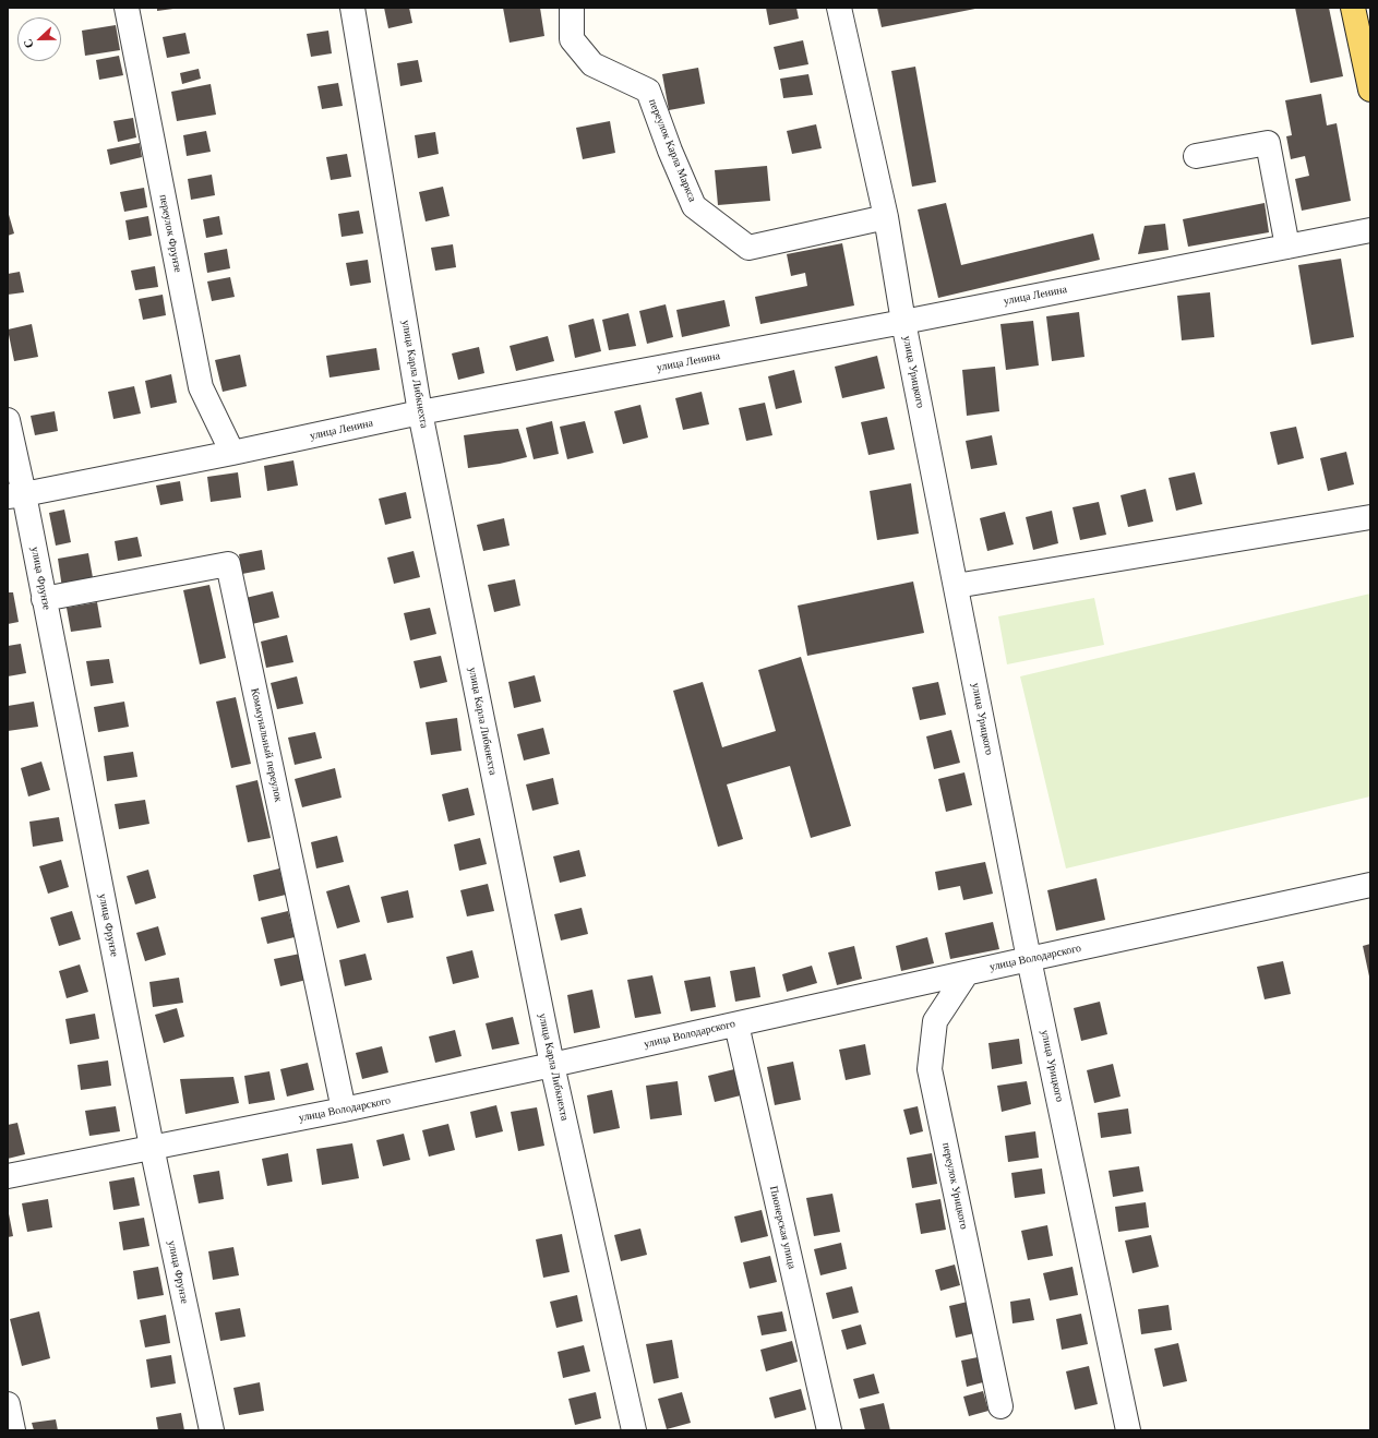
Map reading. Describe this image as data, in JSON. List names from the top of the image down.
{
  "streets": {
    "street": [
      "переулок Карла Маркса",
      "переулок Фрунзе",
      "улица Ленина",
      "улица Урицкого",
      "улица Карла Либкнехта",
      "улица Фрунзе",
      "Коммунальный переулок",
      "улица Володарского",
      "переулок Урицкого",
      "Пионерская улица"
    ]
  },
  "crossings": [
    ["переулок Карла Маркса", "улица Урицкого"],
    ["переулок Фрунзе", "улица Ленина"],
    ["улица Ленина", "улица Урицкого"],
    ["улица Ленина", "улица Карла Либкнехта"],
    ["улица Ленина", "улица Фрунзе"],
    ["улица Урицкого", "улица Володарского"],
    ["улица Карла Либкнехта", "улица Володарского"],
    ["улица Фрунзе", "Коммунальный переулок"],
    ["улица Фрунзе", "улица Володарского"],
    ["Коммунальный переулок", "улица Володарского"],
    ["улица Володарского", "переулок Урицкого"],
    ["улица Володарского", "Пионерская улица"]
  ],
  "north": "left"
}
